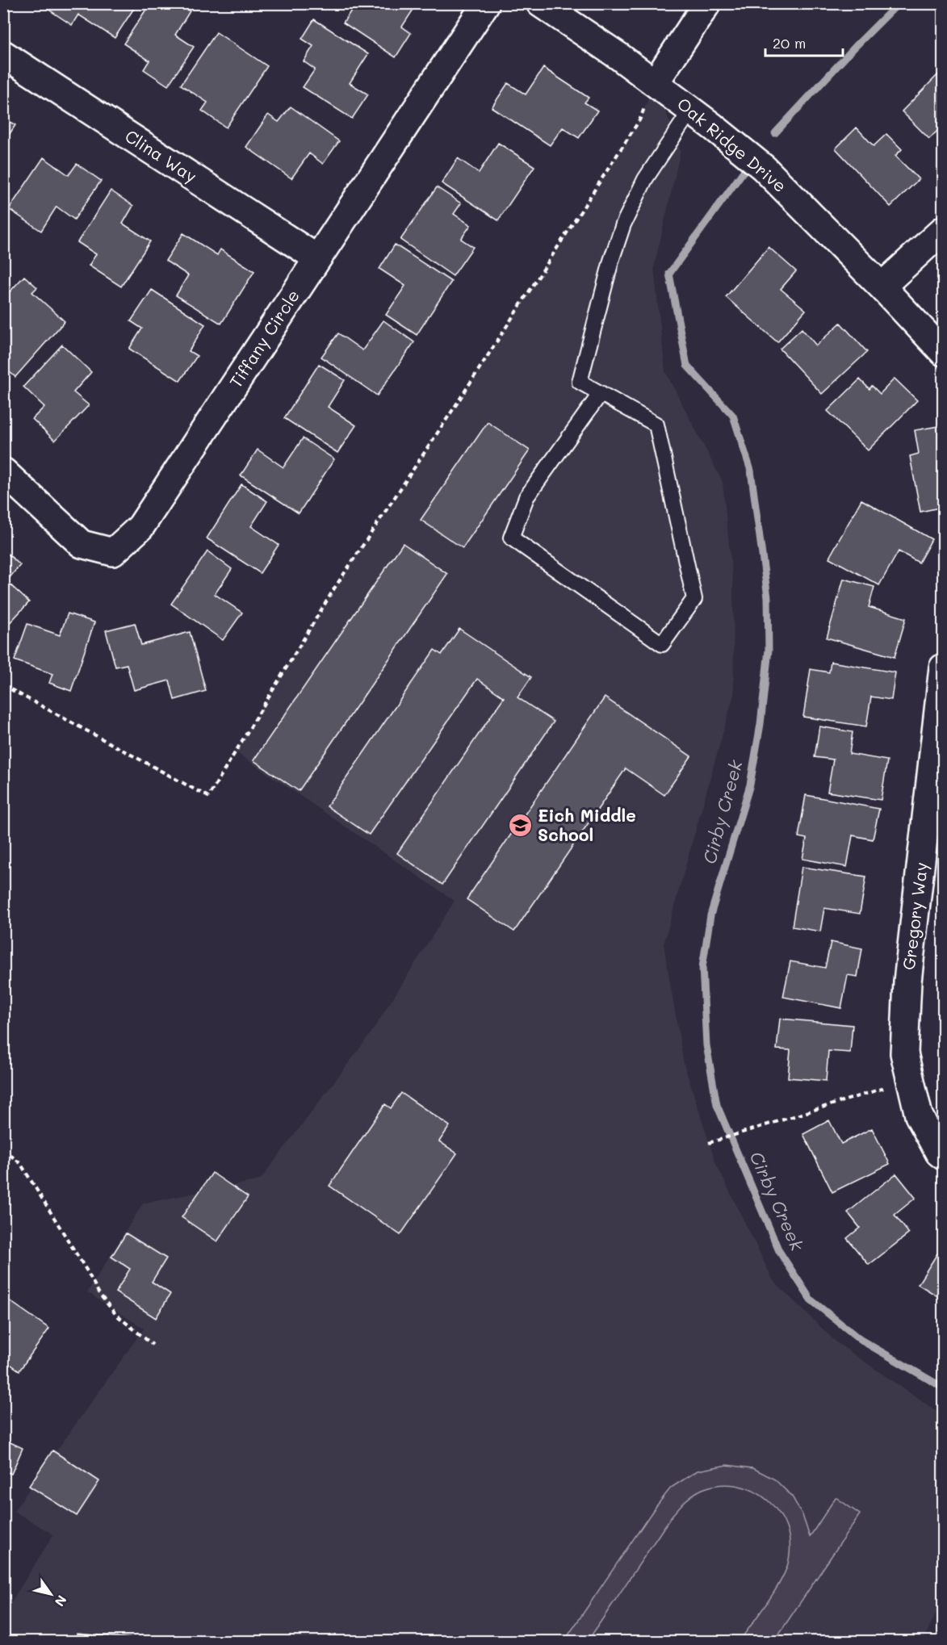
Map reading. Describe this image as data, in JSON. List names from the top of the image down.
{
  "streets": {
    "street": [
      "Oak Ridge Drive",
      "Clina Way",
      "Tiffany Circle",
      "Gregory Way"
    ]
  },
  "crossings": [
    ["Clina Way", "Tiffany Circle"]
  ],
  "water": ["Cirby Creek"],
  "places": {
    "school or university": ["Eich Middle School"]
  },
  "scale_bar": "20 m",
  "north": "bottom right"
}
